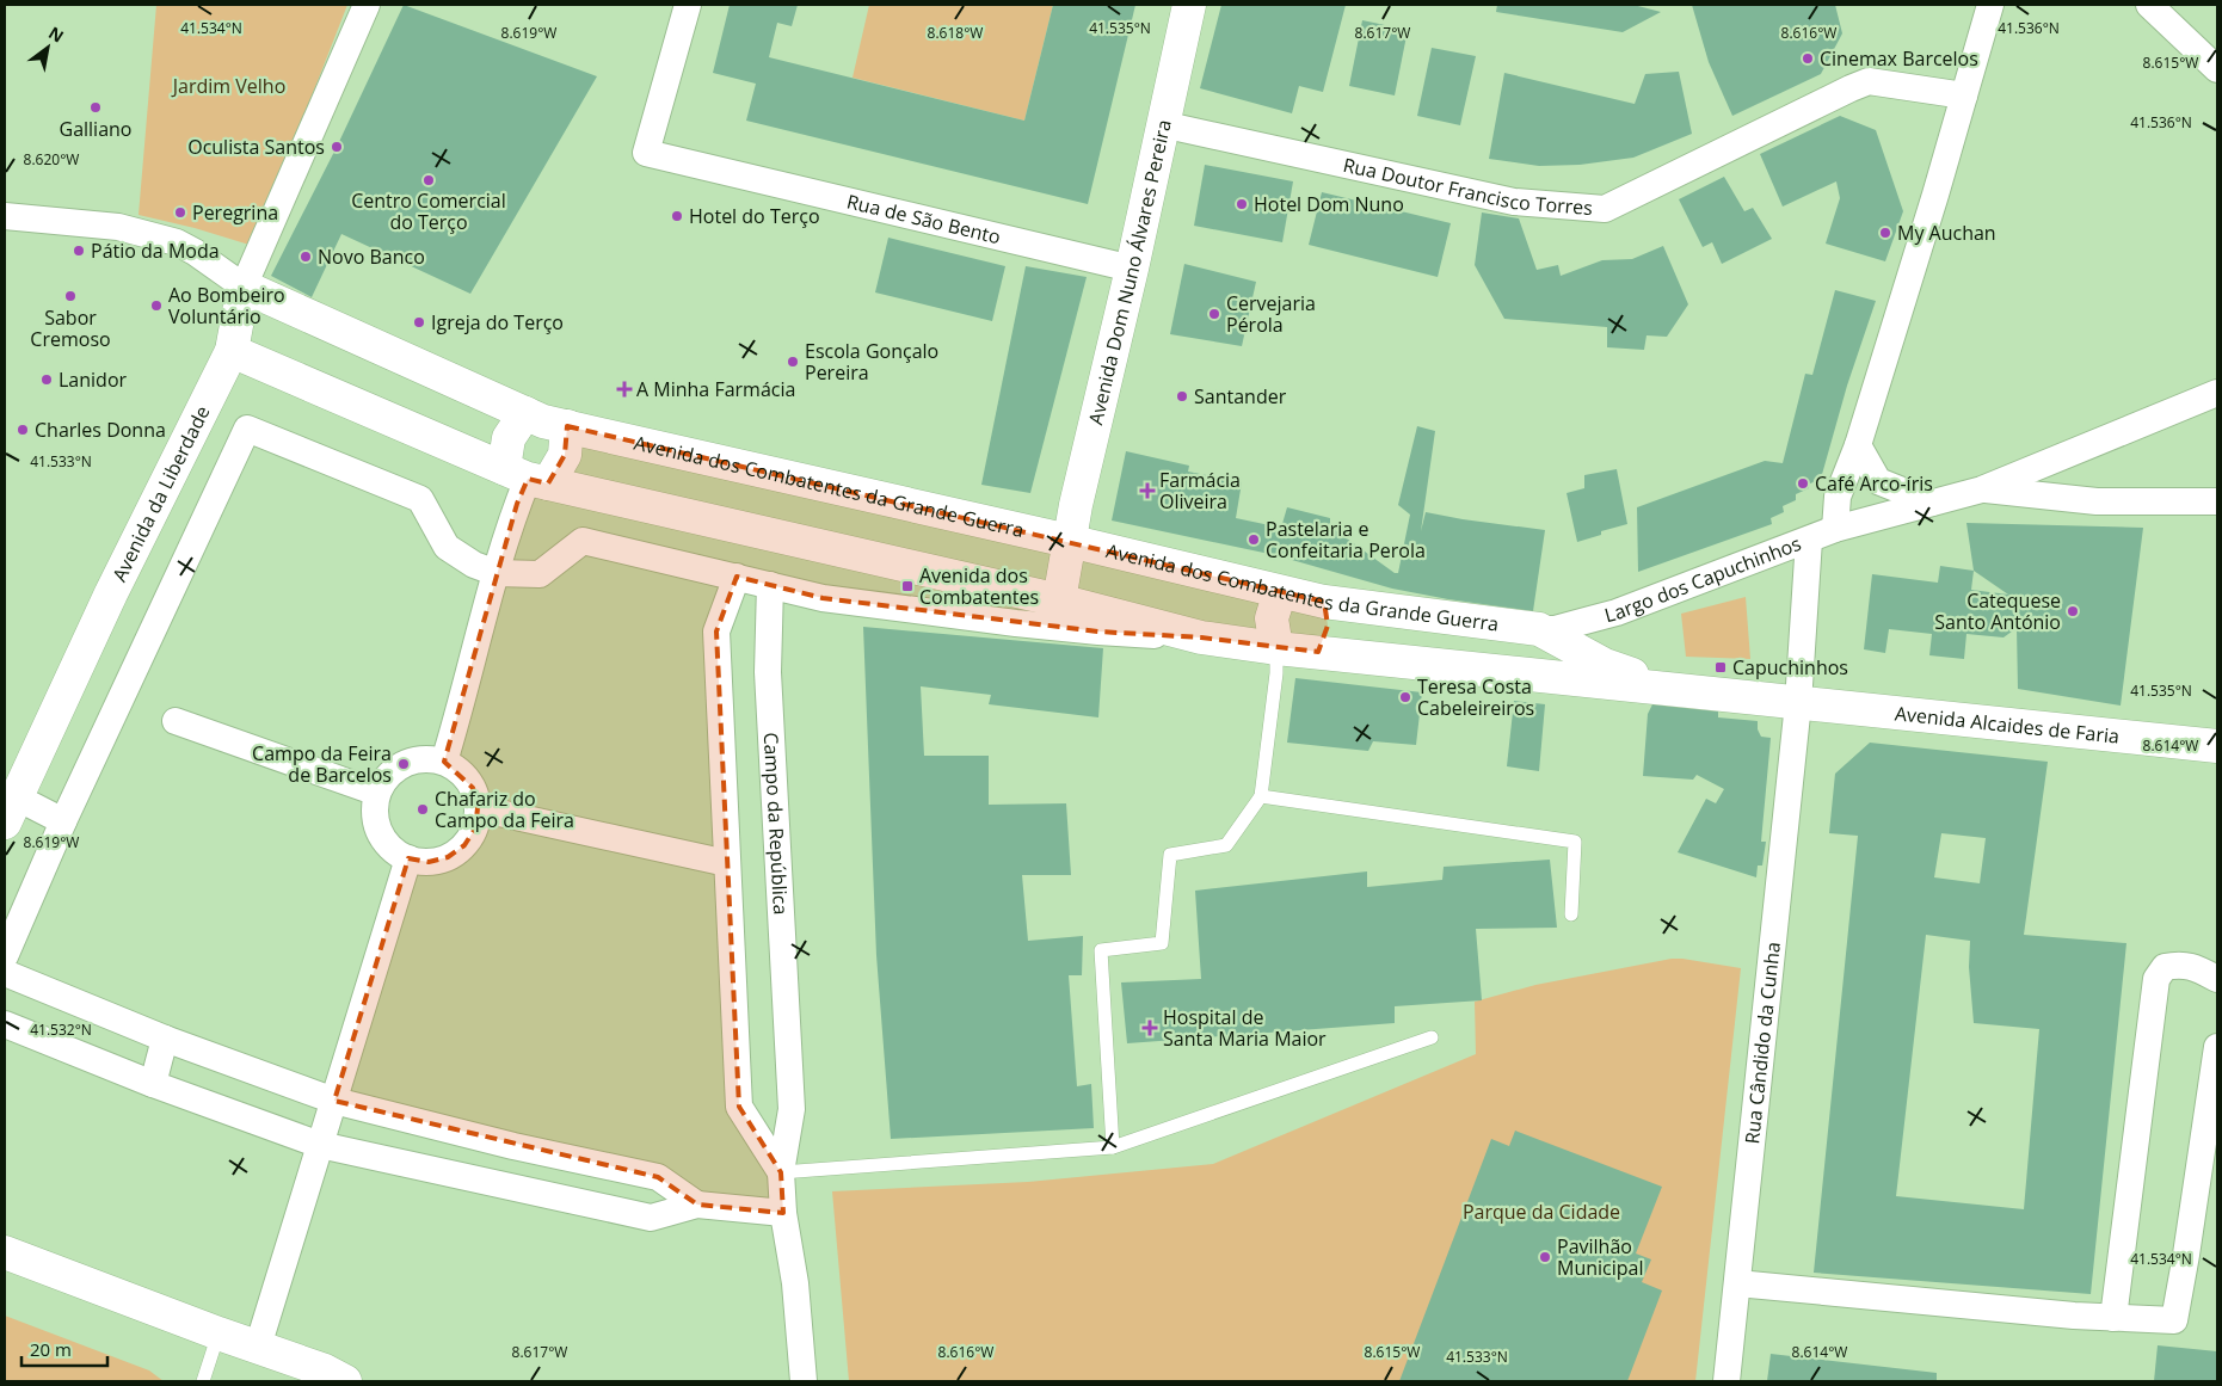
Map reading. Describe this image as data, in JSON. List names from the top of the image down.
{
  "streets": {
    "main road": [
      "Avenida Dom Nuno Álvares Pereira",
      "Avenida dos Combatentes da Grande Guerra",
      "Avenida da Liberdade",
      "Avenida Alcaides de Faria"
    ],
    "street": [
      "Rua Doutor Francisco Torres",
      "Rua de São Bento",
      "Largo dos Capuchinhos",
      "Campo da República",
      "Rua Cândido da Cunha"
    ]
  },
  "crossings": [
    ["Rua Doutor Francisco Torres", "Avenida Dom Nuno Álvares Pereira"],
    ["Rua de São Bento", "Avenida Dom Nuno Álvares Pereira"],
    ["Avenida Dom Nuno Álvares Pereira", "Avenida dos Combatentes da Grande Guerra"],
    ["Avenida dos Combatentes da Grande Guerra", "Avenida da Liberdade"],
    ["Avenida dos Combatentes da Grande Guerra", "Largo dos Capuchinhos"],
    ["Avenida dos Combatentes da Grande Guerra", "Avenida Alcaides de Faria"],
    ["Avenida dos Combatentes da Grande Guerra", "Rua Cândido da Cunha"],
    ["Largo dos Capuchinhos", "Avenida Alcaides de Faria"],
    ["Largo dos Capuchinhos", "Rua Cândido da Cunha"],
    ["Avenida Alcaides de Faria", "Rua Cândido da Cunha"]
  ],
  "parks": ["Jardim Velho", "Parque da Cidade"],
  "places": {
    "other": [
      "Cinemax Barcelos",
      "Galliano",
      "Oculista Santos",
      "Centro Comercial do Terço",
      "Hotel Dom Nuno",
      "Peregrina",
      "Hotel do Terço",
      "My Auchan",
      "Pátio da Moda",
      "Novo Banco",
      "Sabor Cremoso",
      "Ao Bombeiro Voluntário",
      "Cervejaria Pérola",
      "Igreja do Terço",
      "Escola Gonçalo Pereira",
      "Lanidor",
      "Santander",
      "Charles Donna",
      "Café Arco-íris",
      "Pastelaria e Confeitaria Perola",
      "Catequese Santo António",
      "Teresa Costa Cabeleireiros",
      "Campo da Feira de Barcelos",
      "Chafariz do Campo da Feira",
      "Pavilhão Municipal"
    ],
    "health": ["A Minha Farmácia", "Farmácia Oliveira", "Hospital de Santa Maria Maior"],
    "transit": ["Avenida dos Combatentes", "Capuchinhos"]
  },
  "scale_bar": "20 m",
  "north": "top right",
  "coordinates": [
    "41.535°N",
    "41.534°N",
    "41.536°N",
    "8.618°W",
    "8.617°W",
    "8.616°W",
    "8.619°W",
    "8.615°W",
    "8.620°W",
    "41.533°N",
    "8.614°W",
    "41.532°N"
  ]
}
